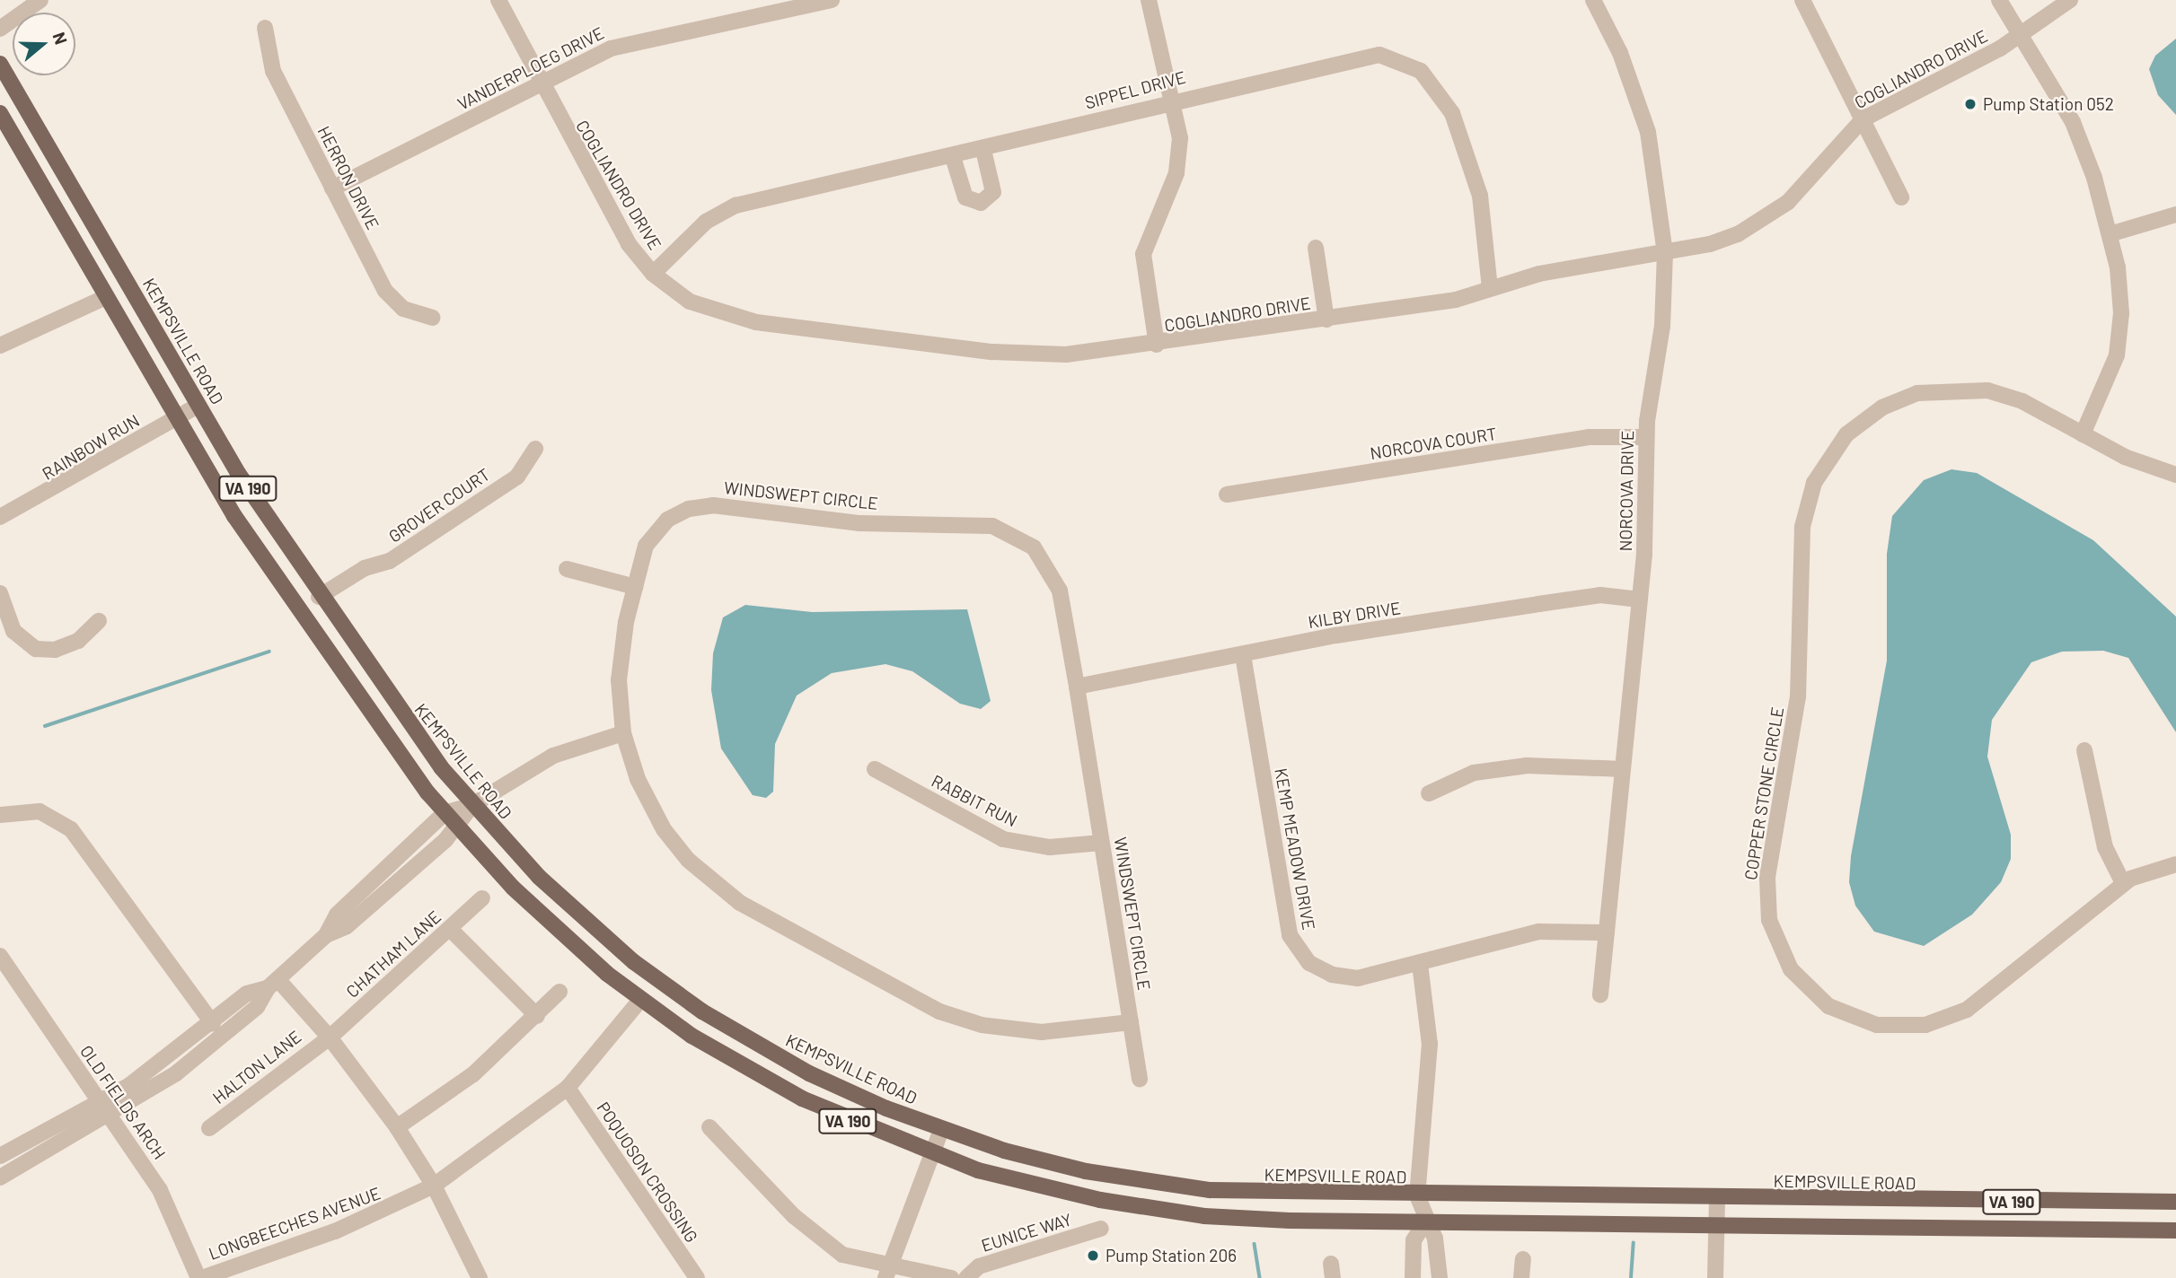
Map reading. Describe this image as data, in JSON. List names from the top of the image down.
{
  "streets": {
    "main road": ["KEMPSVILLE ROAD", "VA 190"],
    "street": [
      "VANDERPLOEG DRIVE",
      "COGLIANDRO DRIVE",
      "SIPPEL DRIVE",
      "HERRON DRIVE",
      "NORCOVA COURT",
      "RAINBOW RUN",
      "NORCOVA DRIVE",
      "WINDSWEPT CIRCLE",
      "GROVER COURT",
      "KILBY DRIVE",
      "COPPER STONE CIRCLE",
      "RABBIT RUN",
      "KEMP MEADOW DRIVE",
      "CHATHAM LANE",
      "HALTON LANE",
      "OLD FIELDS ARCH",
      "POQUOSON CROSSING",
      "LONGBEECHES AVENUE",
      "EUNICE WAY"
    ]
  },
  "crossings": [
    ["VANDERPLOEG DRIVE", "COGLIANDRO DRIVE"],
    ["VANDERPLOEG DRIVE", "HERRON DRIVE"],
    ["COGLIANDRO DRIVE", "SIPPEL DRIVE"],
    ["COGLIANDRO DRIVE", "NORCOVA DRIVE"],
    ["KEMPSVILLE ROAD", "RAINBOW RUN"],
    ["KEMPSVILLE ROAD", "GROVER COURT"],
    ["NORCOVA COURT", "NORCOVA DRIVE"],
    ["RAINBOW RUN", "VA 190"],
    ["VA 190", "LONGBEECHES AVENUE"],
    ["NORCOVA DRIVE", "KILBY DRIVE"],
    ["NORCOVA DRIVE", "KEMP MEADOW DRIVE"],
    ["WINDSWEPT CIRCLE", "KILBY DRIVE"],
    ["WINDSWEPT CIRCLE", "RABBIT RUN"],
    ["KILBY DRIVE", "KEMP MEADOW DRIVE"],
    ["CHATHAM LANE", "HALTON LANE"],
    ["OLD FIELDS ARCH", "LONGBEECHES AVENUE"],
    ["POQUOSON CROSSING", "LONGBEECHES AVENUE"]
  ],
  "places": ["Pump Station 052", "Pump Station 206"],
  "north": "right"
}
